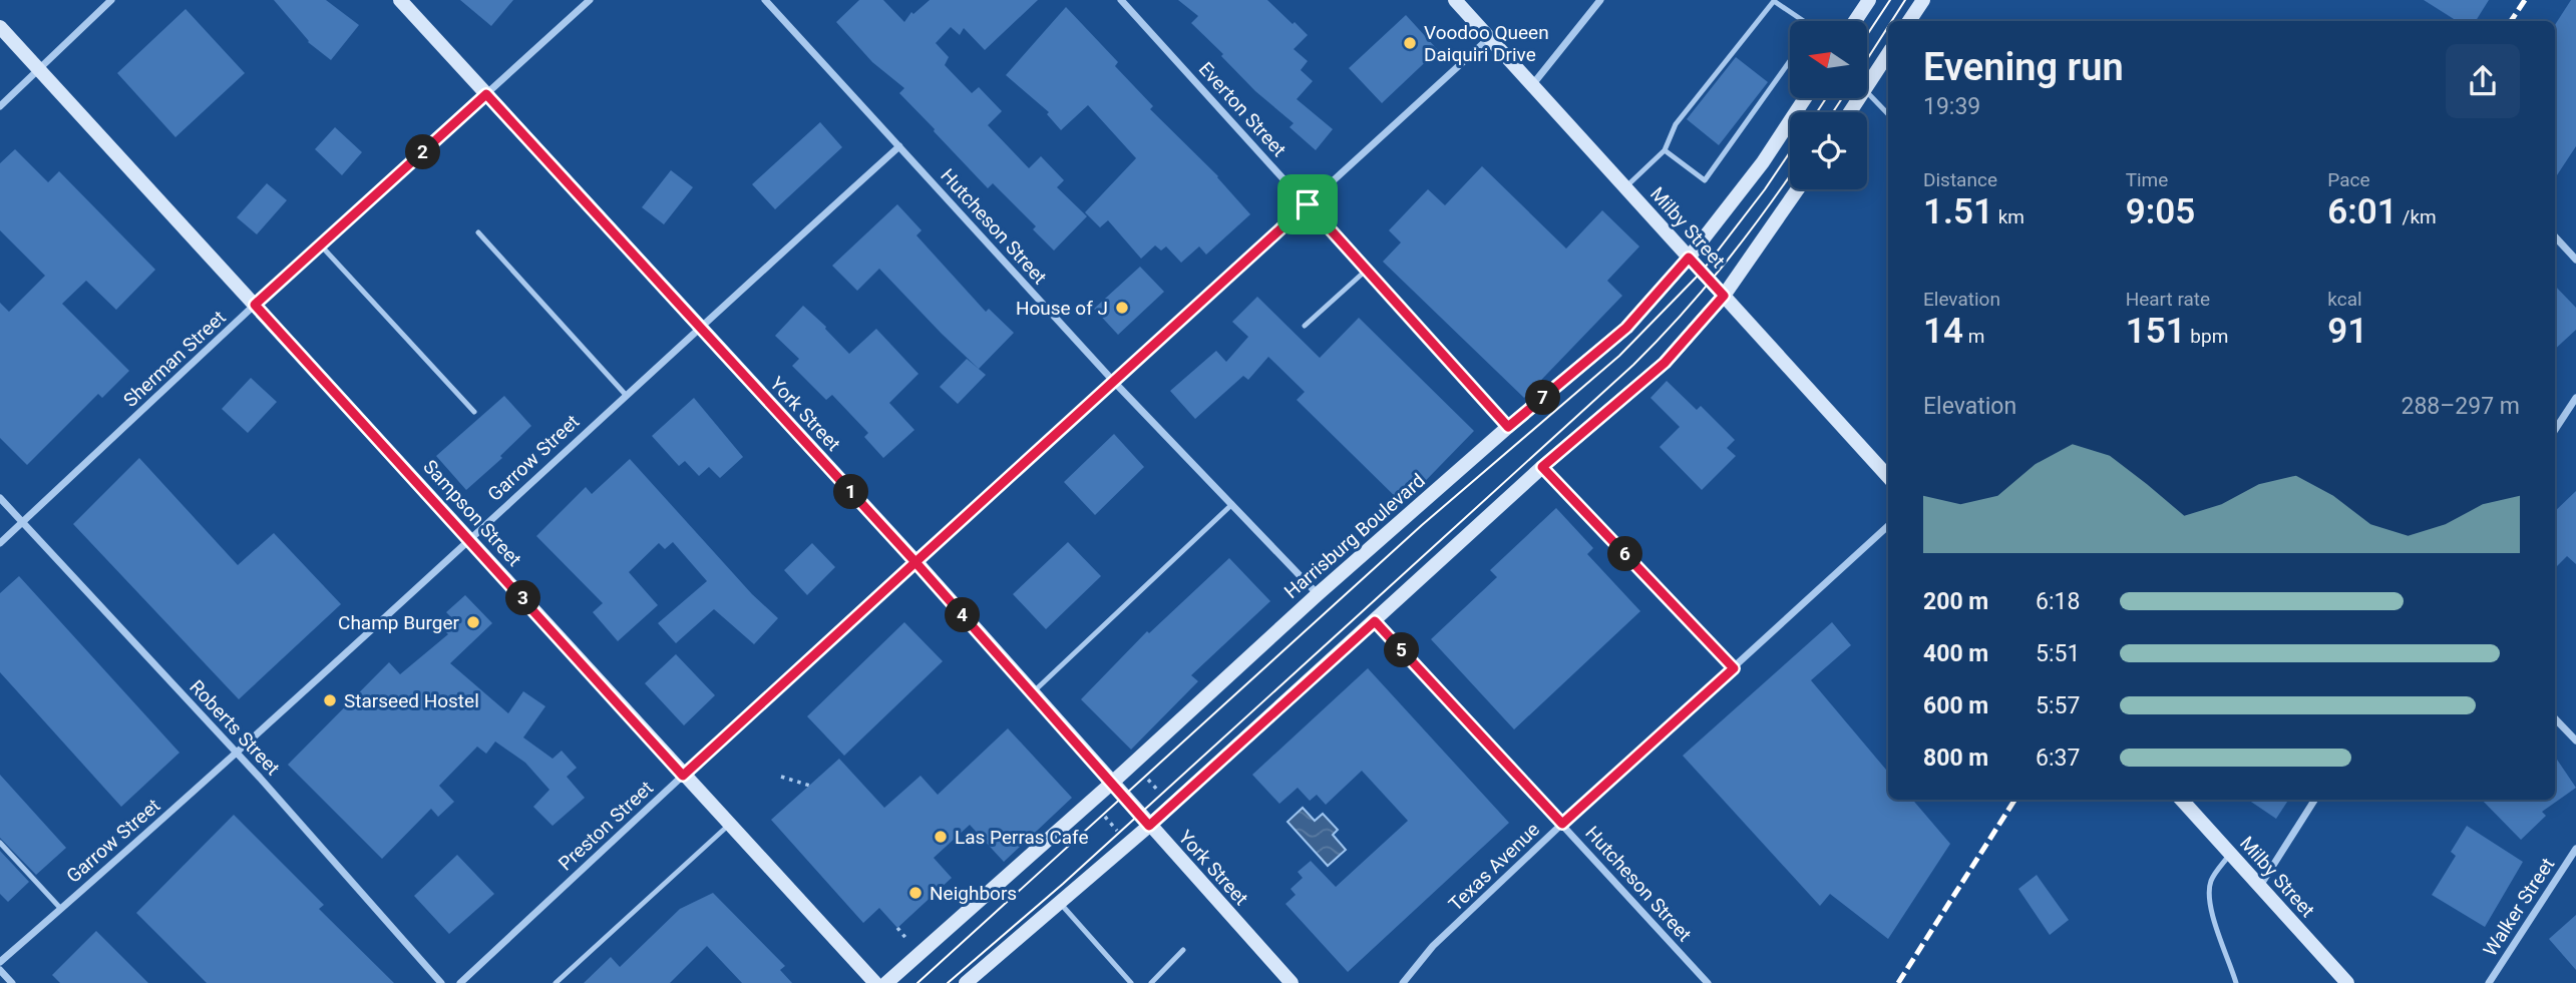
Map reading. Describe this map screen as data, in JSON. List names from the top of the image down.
{
  "streets": {
    "main road": [
      "Milby Street",
      "York Street",
      "Sampson Street",
      "Harrisburg Boulevard"
    ],
    "street": [
      "Everton Street",
      "Hutcheson Street",
      "Sherman Street",
      "Garrow Street",
      "Roberts Street",
      "Preston Street",
      "Texas Avenue",
      "Walker Street"
    ]
  },
  "crossings": [
    ["Everton Street", "Harrisburg Boulevard"],
    ["Everton Street", "Preston Street"],
    ["Hutcheson Street", "Garrow Street"],
    ["Hutcheson Street", "Harrisburg Boulevard"],
    ["Hutcheson Street", "Preston Street"],
    ["Hutcheson Street", "Texas Avenue"],
    ["Milby Street", "Harrisburg Boulevard"],
    ["Milby Street", "Preston Street"],
    ["Sherman Street", "York Street"],
    ["Sherman Street", "Sampson Street"],
    ["Sherman Street", "Roberts Street"],
    ["York Street", "Garrow Street"],
    ["York Street", "Harrisburg Boulevard"],
    ["York Street", "Preston Street"],
    ["Garrow Street", "Sampson Street"],
    ["Garrow Street", "Roberts Street"],
    ["Sampson Street", "Preston Street"]
  ],
  "places": [
    "Voodoo Queen Daiquiri Drive",
    "House of J",
    "Champ Burger",
    "Starseed Hostel",
    "Las Perras Cafe",
    "Neighbors"
  ],
  "north": "left",
  "page": {
    "heading": ["Evening run", "19:39"],
    "pins": [
      "2",
      "7",
      "1",
      "6",
      "3",
      "4",
      "5"
    ],
    "stats": [
      ["Distance", "1.51 km"],
      ["Time", "9:05"],
      ["Pace", "6:01 /km"],
      ["Elevation", "14 m"],
      ["Heart rate", "151 bpm"],
      ["kcal", "91"]
    ],
    "chart": ["Elevation", "288–297 m"],
    "list": [
      {
        "name": "200 m",
        "note": "6:18"
      },
      {
        "name": "400 m",
        "note": "5:51"
      },
      {
        "name": "600 m",
        "note": "5:57"
      },
      {
        "name": "800 m",
        "note": "6:37"
      }
    ]
  }
}
